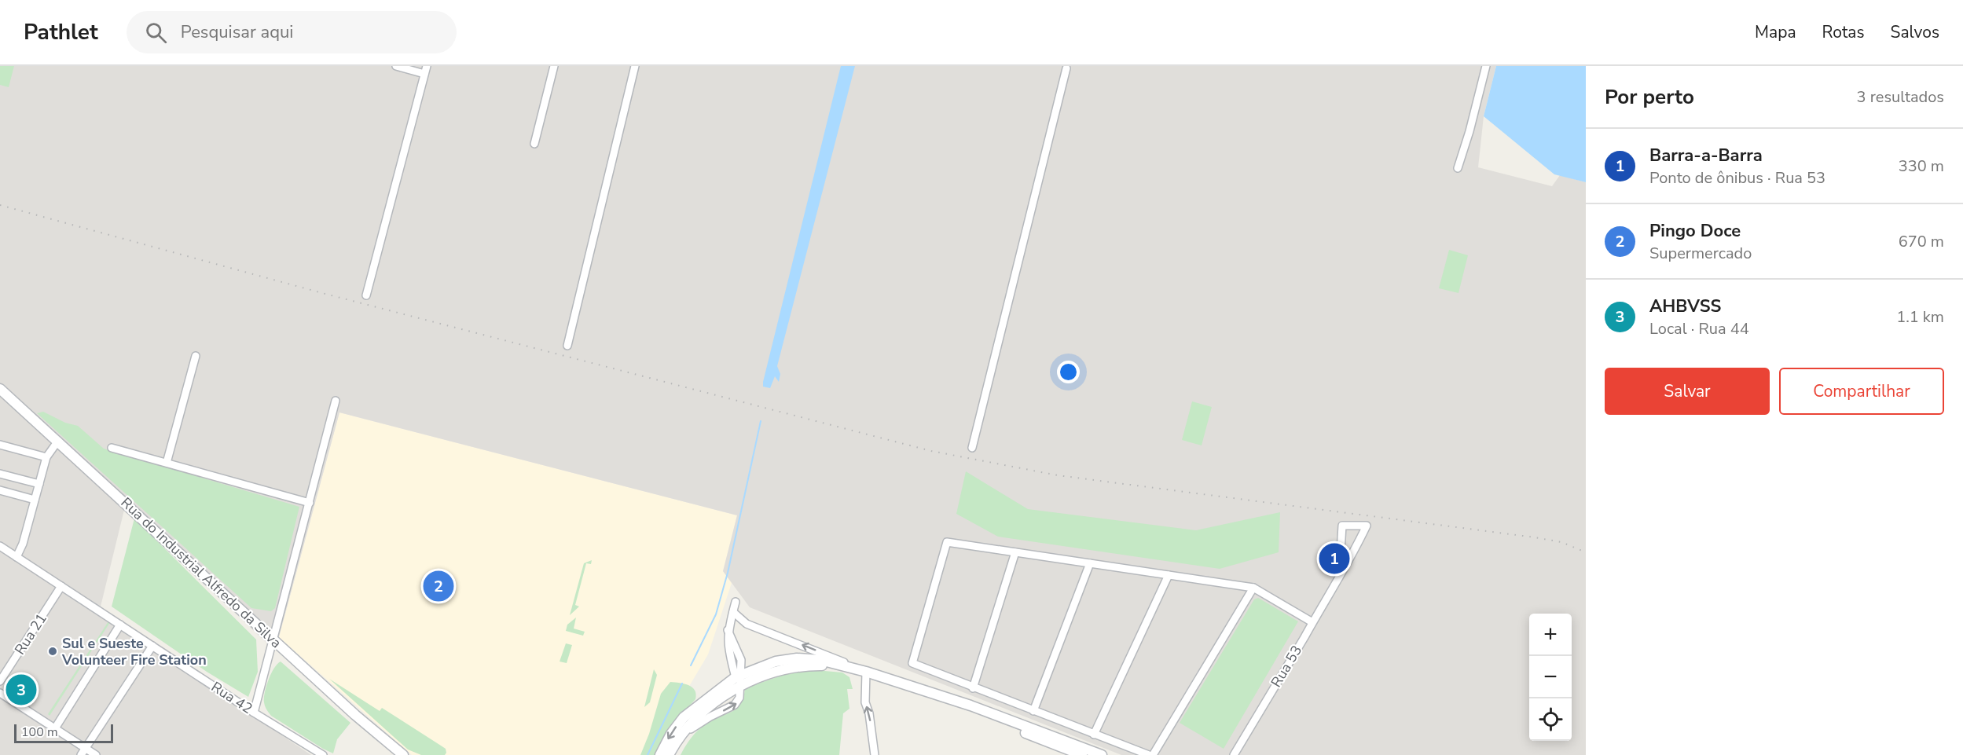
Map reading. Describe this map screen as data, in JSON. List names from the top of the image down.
{
  "streets": {
    "street": [
      "Rua do Industrial Alfredo da Silva",
      "Rua 21",
      "Rua 53",
      "Rua 42"
    ]
  },
  "crossings": [
    ["Rua 21", "Rua 42"]
  ],
  "places": ["Sul e Sueste Volunteer Fire Station"],
  "scale_bar": "100 m",
  "page": {
    "header": "Pathlet",
    "search": "Pesquisar aqui",
    "nav": ["Mapa", "Rotas", "Salvos"],
    "heading": ["Por perto", "3 resultados"],
    "list": [
      {
        "mark": "1",
        "name": "Barra-a-Barra",
        "note": "Ponto de ônibus · Rua 53",
        "value": "330 m"
      },
      {
        "mark": "2",
        "name": "Pingo Doce",
        "note": "Supermercado",
        "value": "670 m"
      },
      {
        "mark": "3",
        "name": "AHBVSS",
        "note": "Local · Rua 44",
        "value": "1.1 km"
      }
    ],
    "buttons": ["Salvar", "Compartilhar"],
    "pins": ["1", "2", "3"],
    "map_buttons": ["+", "−"],
    "scale": "100 m"
  }
}
